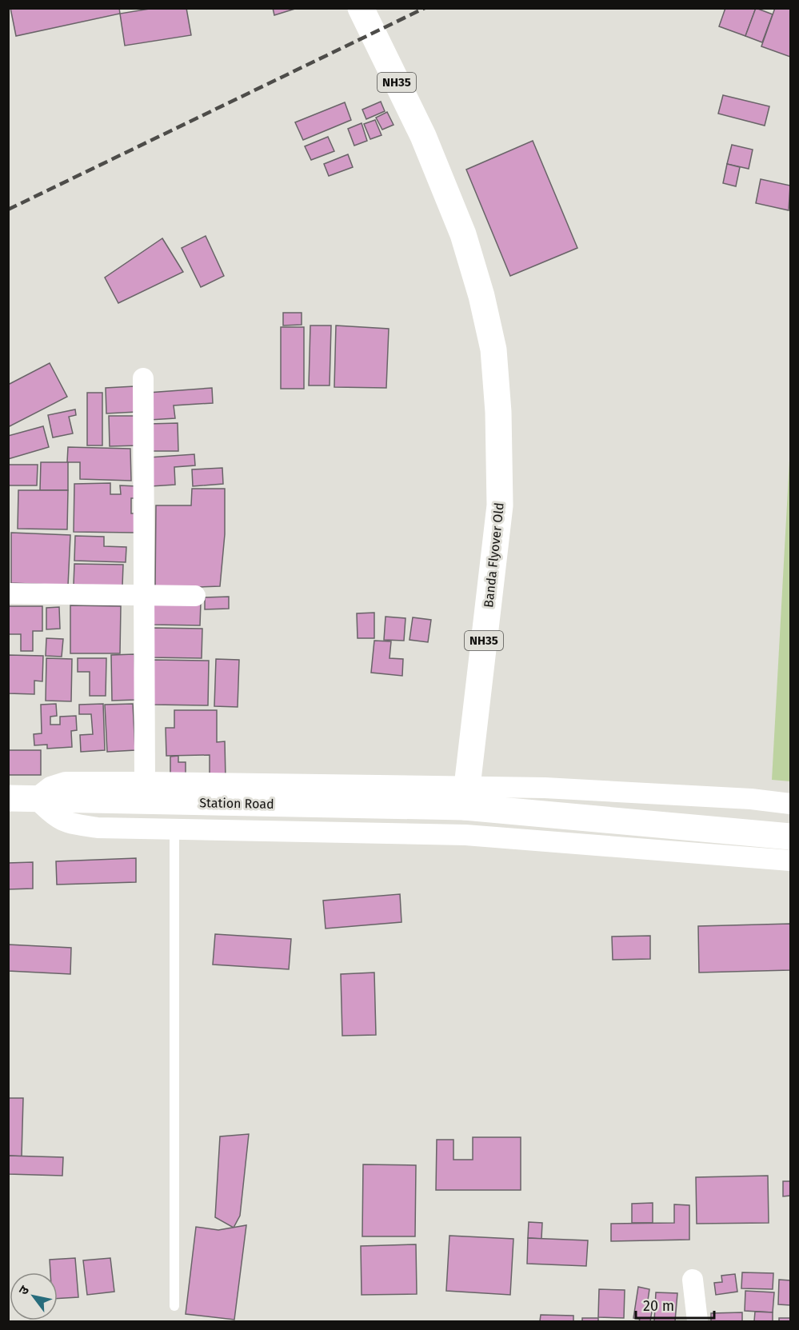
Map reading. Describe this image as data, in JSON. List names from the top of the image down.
{
  "streets": {
    "main road": ["NH35", "Banda Flyover Old", "Station Road"]
  },
  "crossings": [
    ["Banda Flyover Old", "Station Road"]
  ],
  "scale_bar": "20 m",
  "north": "top left"
}
